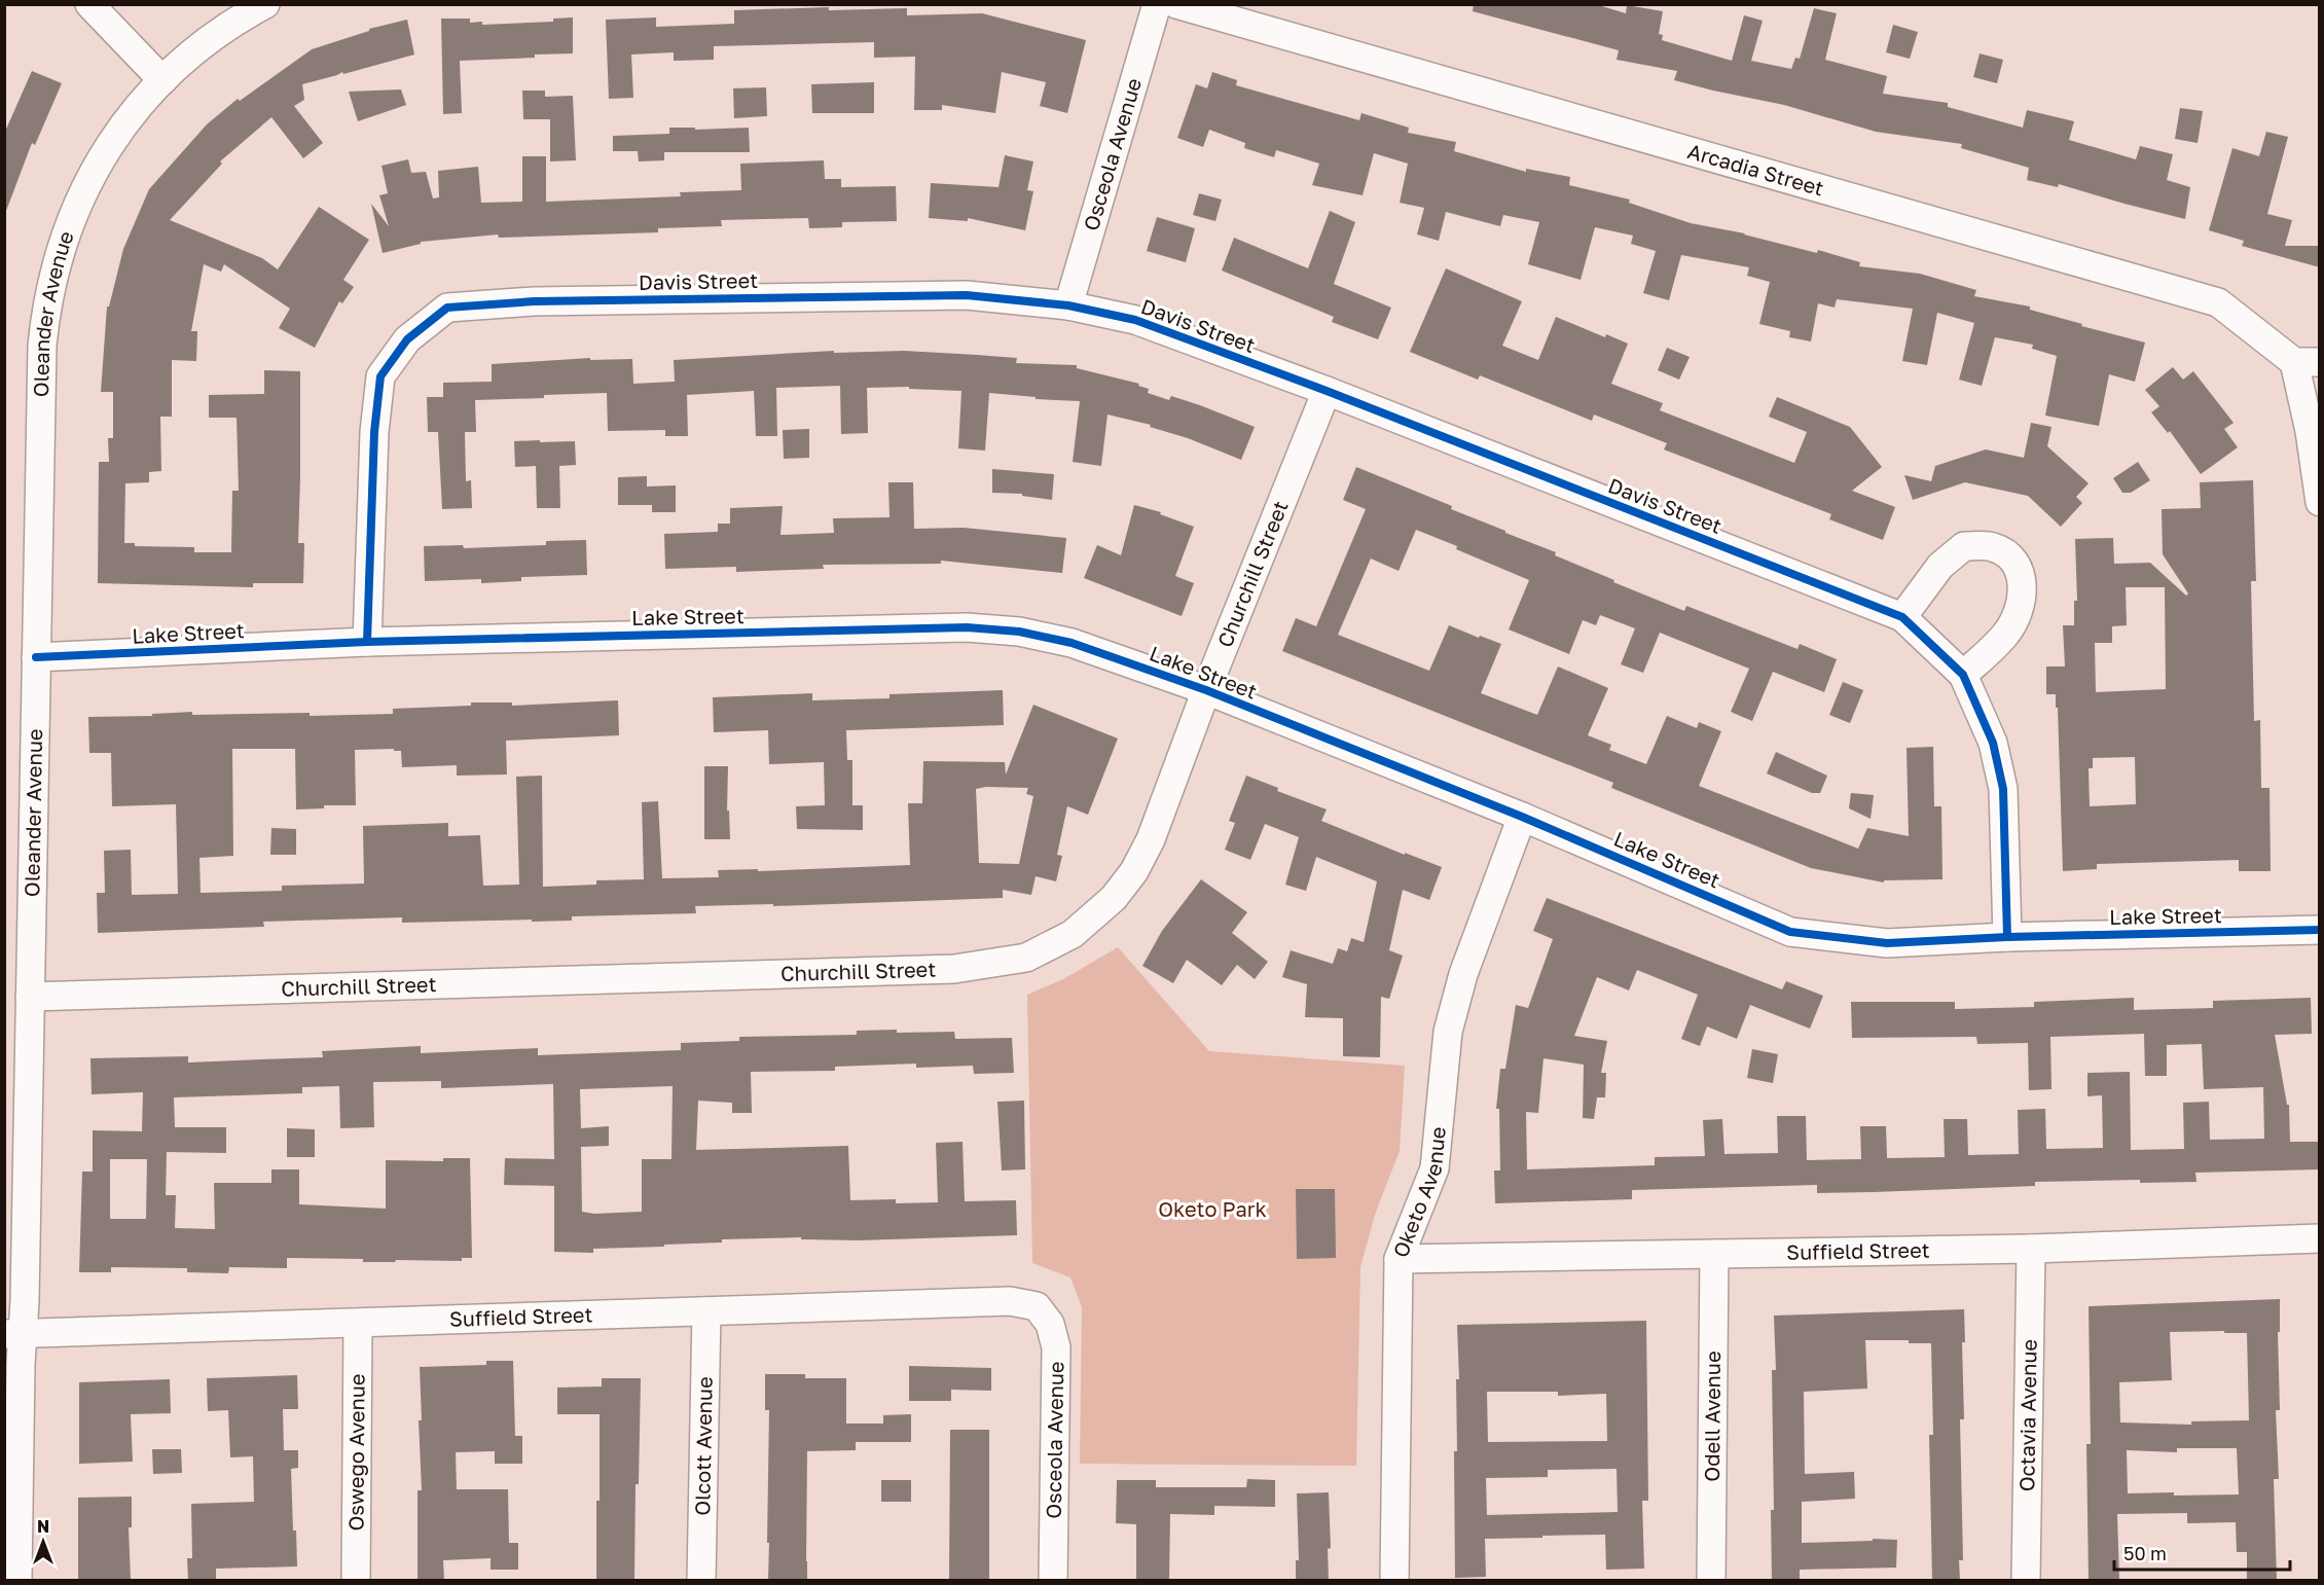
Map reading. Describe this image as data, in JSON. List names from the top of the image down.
{
  "streets": {
    "street": [
      "Osceola Avenue",
      "Arcadia Street",
      "Davis Street",
      "Oleander Avenue",
      "Churchill Street",
      "Lake Street",
      "Oketo Avenue",
      "Suffield Street",
      "Octavia Avenue",
      "Odell Avenue",
      "Olcott Avenue",
      "Oswego Avenue"
    ]
  },
  "crossings": [
    ["Osceola Avenue", "Davis Street"],
    ["Osceola Avenue", "Suffield Street"],
    ["Davis Street", "Churchill Street"],
    ["Davis Street", "Lake Street"],
    ["Oleander Avenue", "Churchill Street"],
    ["Oleander Avenue", "Lake Street"],
    ["Oleander Avenue", "Suffield Street"],
    ["Churchill Street", "Lake Street"],
    ["Lake Street", "Oketo Avenue"],
    ["Oketo Avenue", "Suffield Street"],
    ["Suffield Street", "Octavia Avenue"],
    ["Suffield Street", "Odell Avenue"],
    ["Suffield Street", "Olcott Avenue"],
    ["Suffield Street", "Oswego Avenue"]
  ],
  "parks": ["Oketo Park"],
  "scale_bar": "50 m",
  "north": "top"
}
